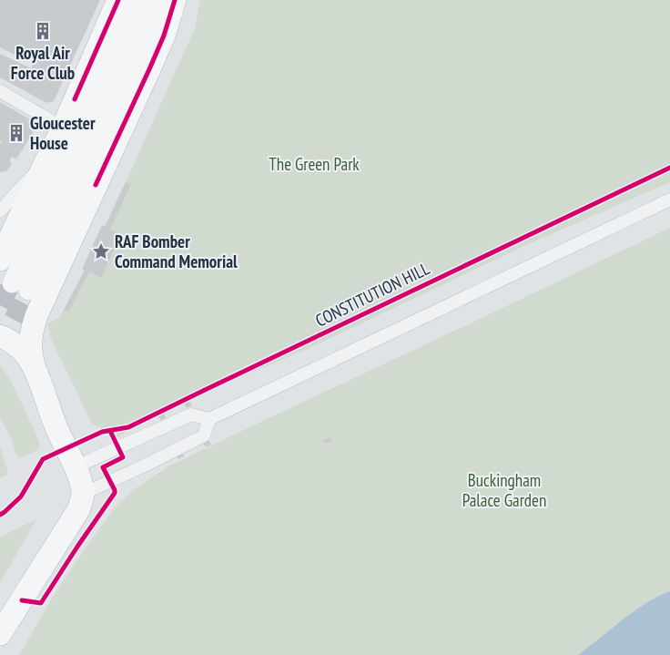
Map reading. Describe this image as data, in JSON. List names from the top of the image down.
{
  "streets": {
    "cycle path": ["CONSTITUTION HILL"]
  },
  "parks": ["The Green Park", "Buckingham Palace Garden"],
  "places": {
    "building": ["Royal Air Force Club", "Gloucester House"],
    "place": ["RAF Bomber Command Memorial"]
  }
}
